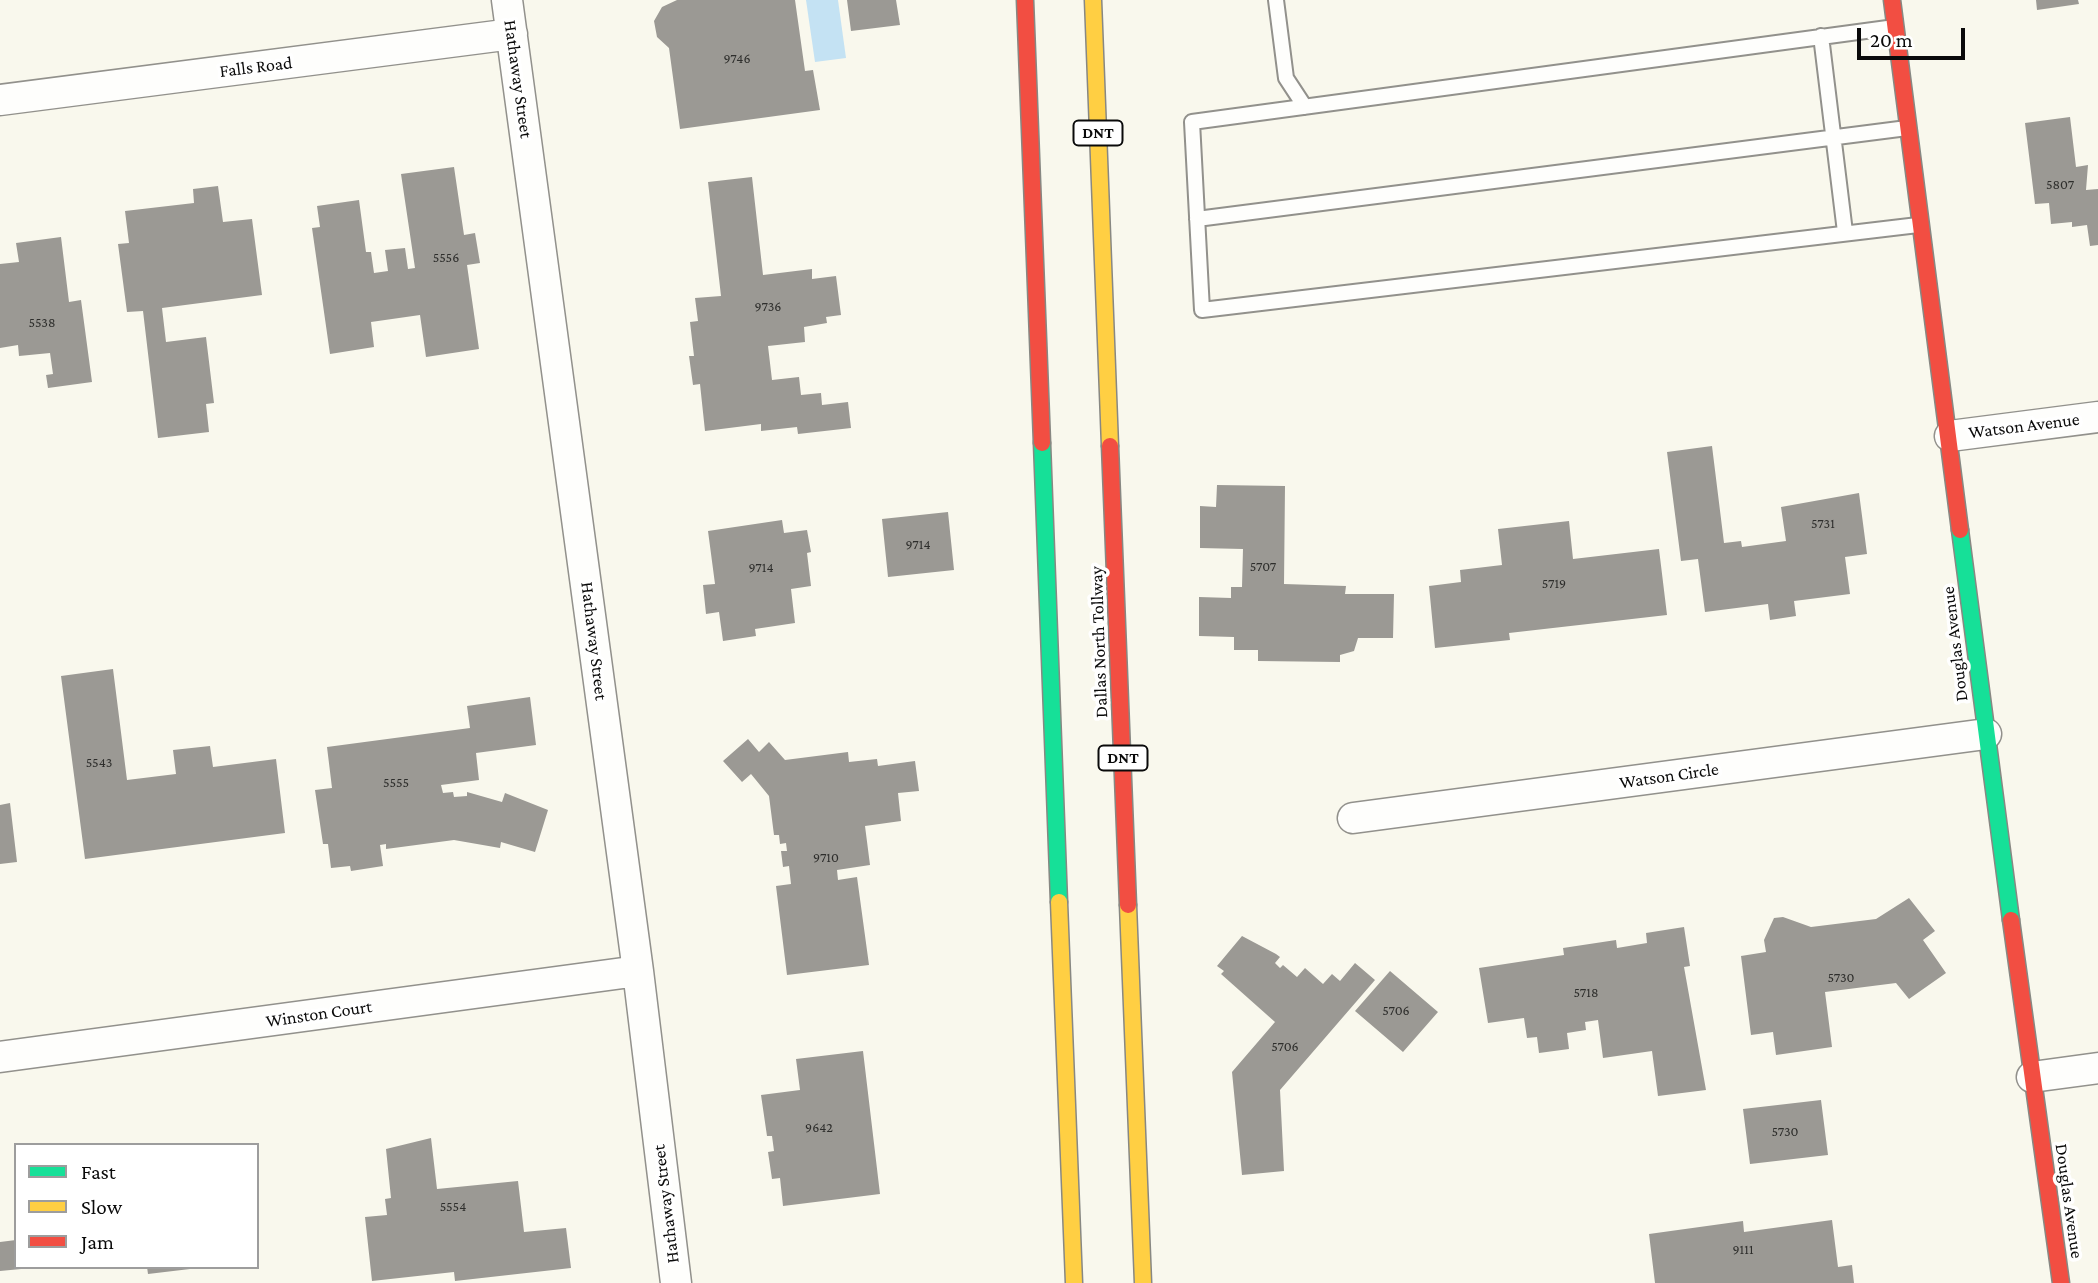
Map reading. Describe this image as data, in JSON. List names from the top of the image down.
{
  "streets": {
    "main road": ["DNT", "Dallas North Tollway", "Douglas Avenue"],
    "street": [
      "Falls Road",
      "Hathaway Street",
      "Watson Avenue",
      "Watson Circle",
      "Winston Court"
    ]
  },
  "crossings": [
    ["Falls Road", "Hathaway Street"],
    ["Hathaway Street", "Winston Court"],
    ["Watson Avenue", "Douglas Avenue"],
    ["Douglas Avenue", "Watson Circle"]
  ],
  "house_numbers": [
    "9746",
    "5807",
    "5556",
    "9736",
    "5538",
    "5731",
    "9714",
    "5707",
    "9714",
    "5719",
    "5543",
    "5555",
    "9710",
    "5730",
    "5718",
    "5706",
    "5706",
    "9642",
    "5730",
    "5554",
    "9111"
  ],
  "legend": ["Fast", "Slow", "Jam"],
  "scale_bar": "20 m"
}
